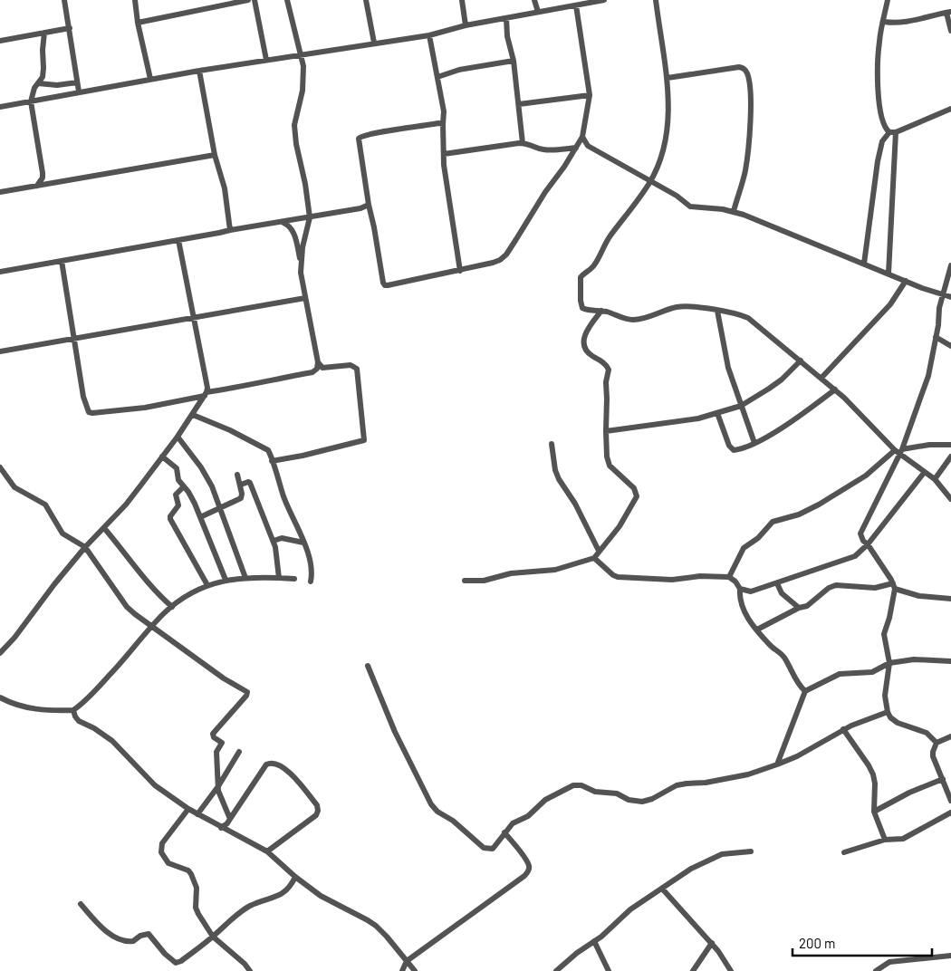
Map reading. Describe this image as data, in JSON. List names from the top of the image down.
{
  "scale_bar": "200 m"
}
